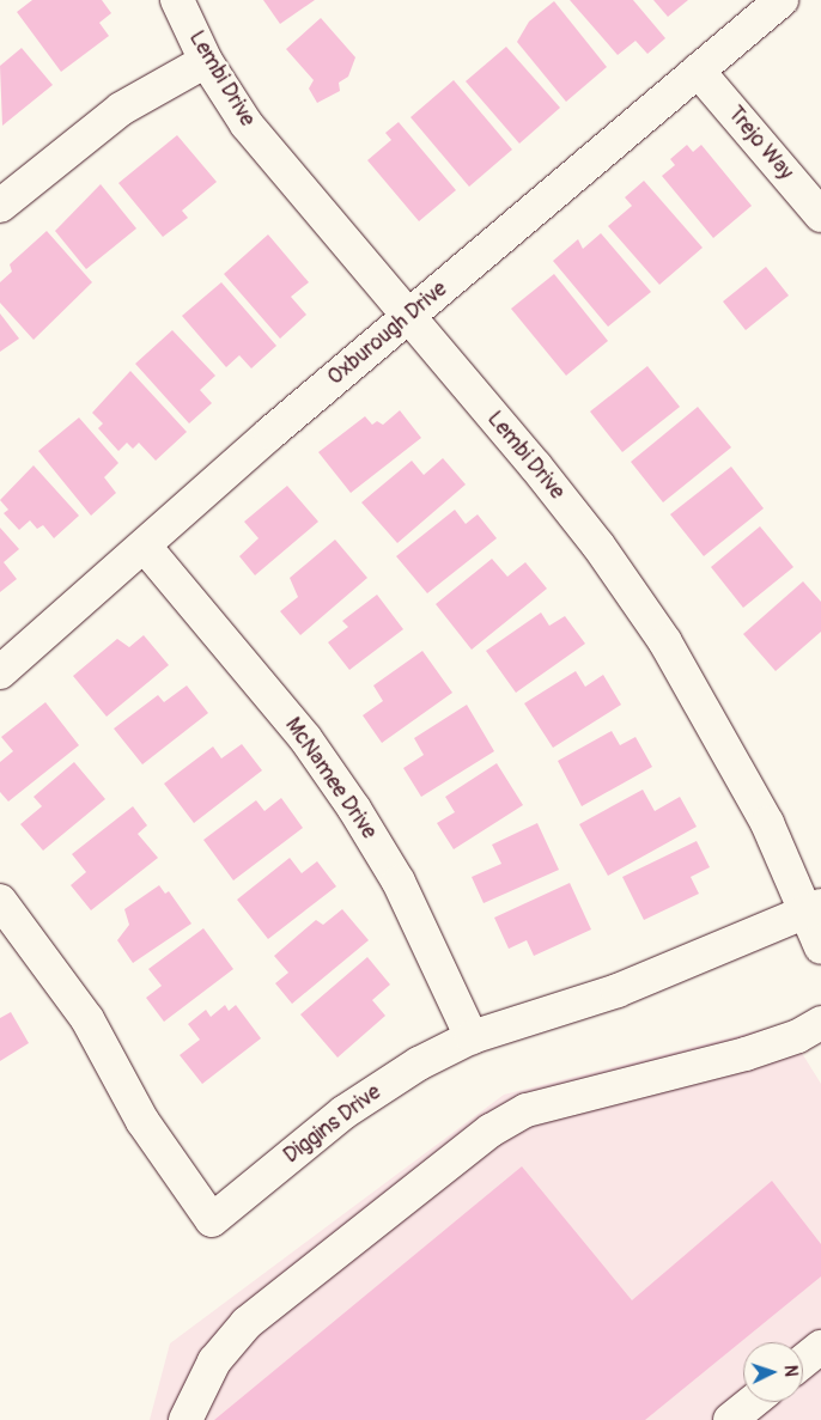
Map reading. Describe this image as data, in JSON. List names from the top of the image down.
{
  "streets": {
    "street": [
      "Lembi Drive",
      "Trejo Way",
      "Oxburough Drive",
      "McNamee Drive",
      "Diggins Drive"
    ]
  },
  "crossings": [
    ["Lembi Drive", "Oxburough Drive"],
    ["Lembi Drive", "Diggins Drive"],
    ["Trejo Way", "Oxburough Drive"],
    ["Oxburough Drive", "McNamee Drive"],
    ["McNamee Drive", "Diggins Drive"]
  ],
  "north": "right"
}
